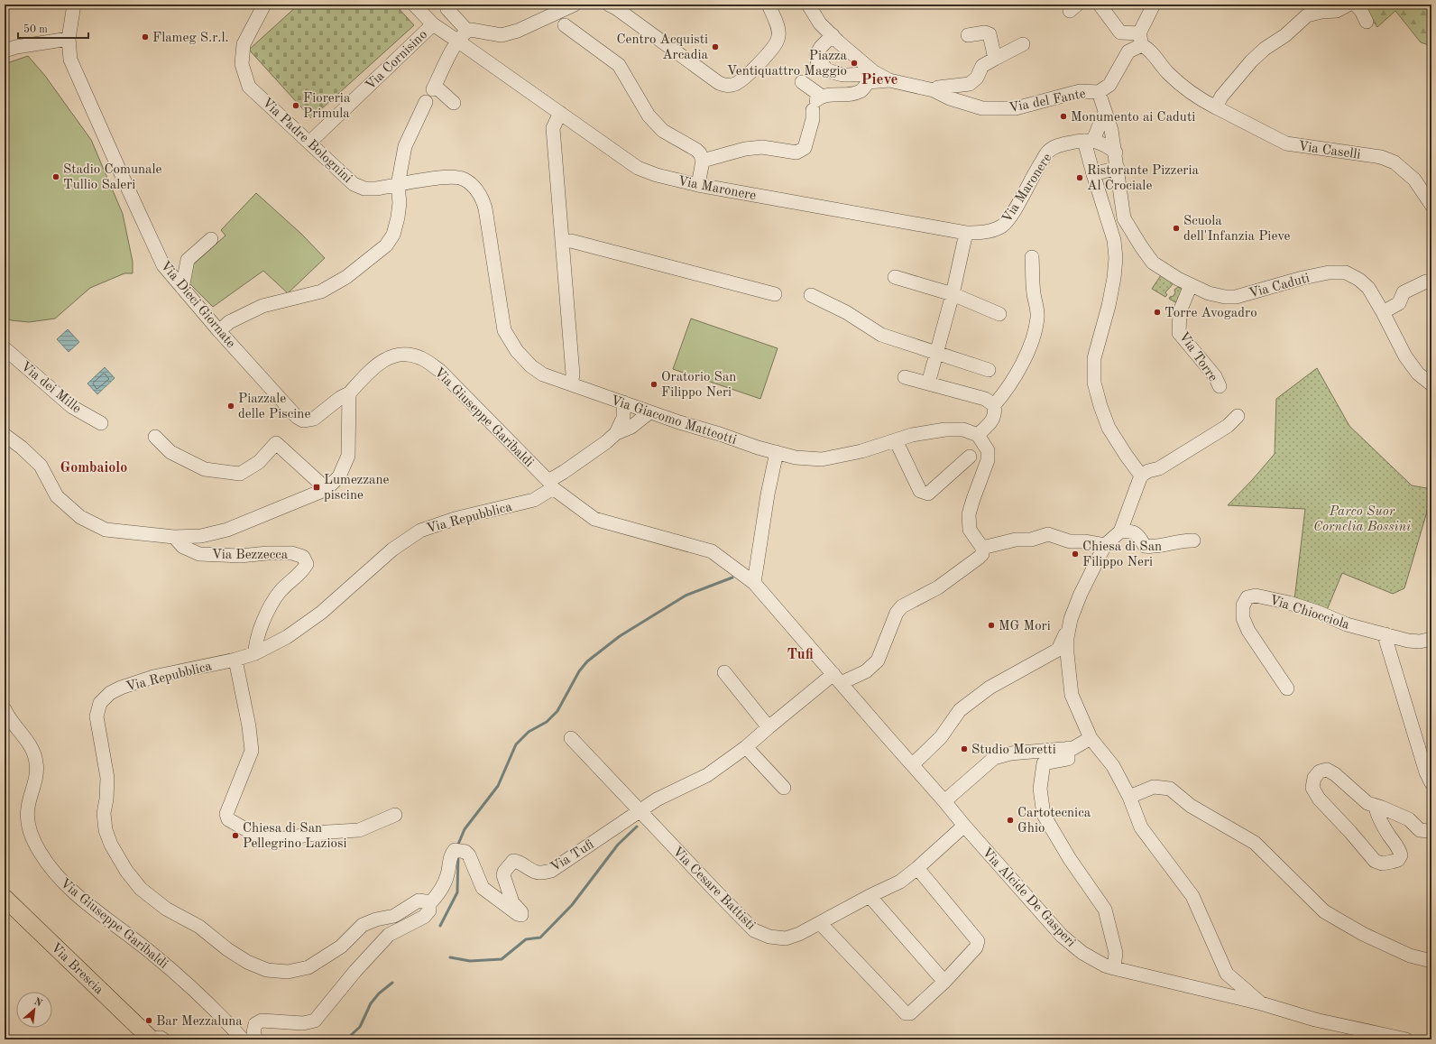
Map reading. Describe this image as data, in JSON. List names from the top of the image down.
{
  "streets": {
    "main road": ["Via Brescia"],
    "street": [
      "Via Cornisino",
      "Via del Fante",
      "Via Padre Bolognini",
      "Via Caselli",
      "Via Maronere",
      "Via Caduti",
      "Via Dieci Giornate",
      "Via Torre",
      "Via dei Mille",
      "Via Giuseppe Garibaldi",
      "Via Giacomo Matteotti",
      "Via Repubblica",
      "Via Bezzecca",
      "Via Chiocciola",
      "Via Tufi",
      "Via Cesare Battisti",
      "Via Alcide De Gasperi"
    ]
  },
  "crossings": [
    ["Via Cornisino", "Via Padre Bolognini"],
    ["Via Cornisino", "Via Maronere"],
    ["Via del Fante", "Via Caduti"],
    ["Via Padre Bolognini", "Via Giacomo Matteotti"],
    ["Via Caduti", "Via Torre"],
    ["Via Dieci Giornate", "Via Giuseppe Garibaldi"],
    ["Via Giuseppe Garibaldi", "Via Repubblica"],
    ["Via Giuseppe Garibaldi", "Via Alcide De Gasperi"],
    ["Via Repubblica", "Via Bezzecca"],
    ["Via Repubblica", "Via Tufi"],
    ["Via Repubblica", "Via Alcide De Gasperi"],
    ["Via Tufi", "Via Cesare Battisti"],
    ["Via Tufi", "Via Alcide De Gasperi"],
    ["Via Cesare Battisti", "Via Alcide De Gasperi"]
  ],
  "districts": ["Pieve", "Gombaiolo", "Tufi"],
  "parks": ["Parco Suor Cornelia Bossini"],
  "places": {
    "other": [
      "Flameg S.r.l.",
      "Centro Acquisti Arcadia",
      "Piazza Ventiquattro Maggio",
      "Fioreria Primula",
      "Monumento ai Caduti",
      "Stadio Comunale Tullio Saleri",
      "Ristorante Pizzeria Al Crociale",
      "Scuola dell'Infanzia Pieve",
      "Torre Avogadro",
      "Oratorio San Filippo Neri",
      "Piazzale delle Piscine",
      "Chiesa di San Filippo Neri",
      "MG Mori",
      "Studio Moretti",
      "Cartotecnica Ghio",
      "Chiesa di San Pellegrino Laziosi",
      "Bar Mezzaluna"
    ],
    "transit": ["Lumezzane piscine"]
  },
  "scale_bar": "50 m",
  "north": "top right"
}
